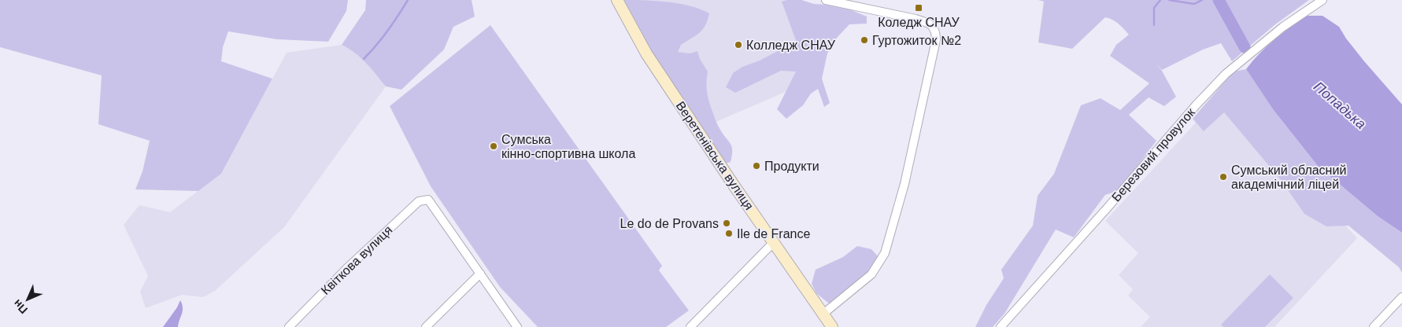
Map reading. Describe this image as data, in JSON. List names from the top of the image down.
{
  "streets": {
    "street": ["Березовий провулок", "Веретенівська вулиця", "Квіткова вулиця"]
  },
  "water": ["Попадька"],
  "places": {
    "transit": ["Коледж СНАУ"],
    "other": [
      "Гуртожиток №2",
      "Колледж СНАУ",
      "Сумська кінно-спортивна школа",
      "Продукти",
      "Сумський обласний академічний ліцей",
      "Le do de Provans",
      "Ile de France"
    ]
  },
  "north": "bottom left"
}
